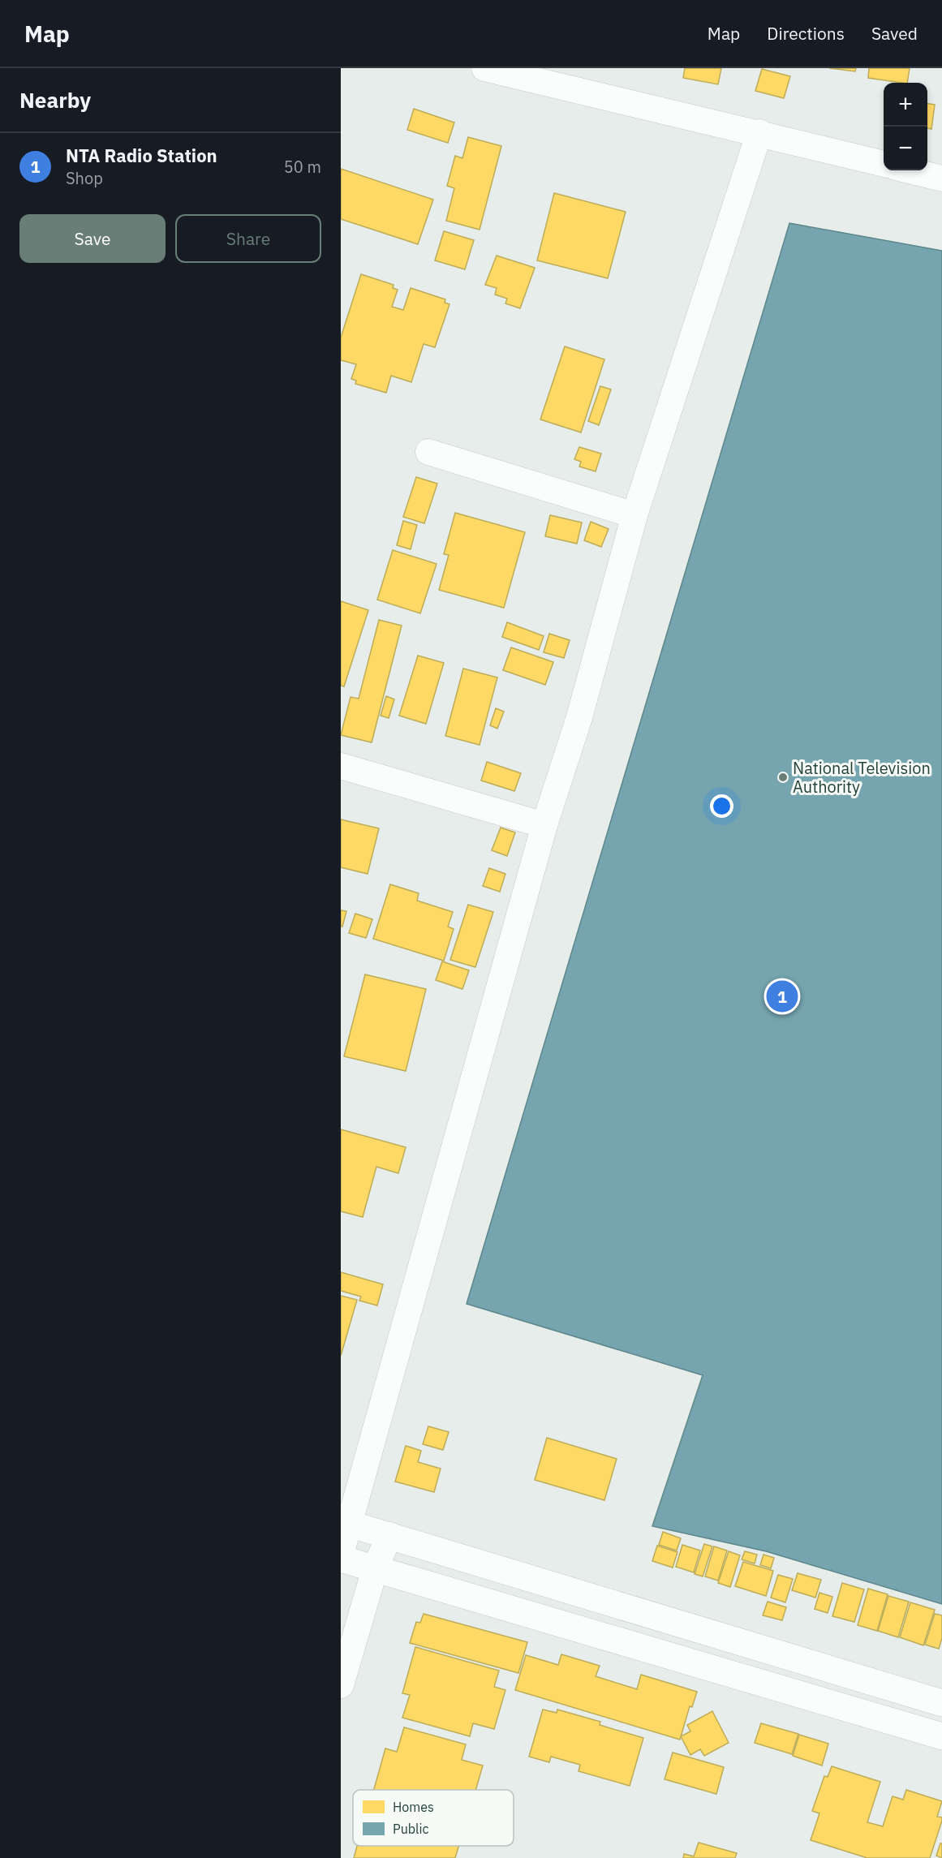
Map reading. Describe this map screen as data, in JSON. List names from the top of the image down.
{
  "places": ["National Television Authority"],
  "legend": ["Homes", "Public"],
  "page": {
    "header": "Map",
    "nav": ["Map", "Directions", "Saved"],
    "heading": "Nearby",
    "map_buttons": ["+", "−"],
    "list": [
      {
        "mark": "1",
        "name": "NTA Radio Station",
        "note": "Shop",
        "value": "50 m"
      }
    ],
    "buttons": ["Save", "Share"],
    "pins": "1"
  }
}
